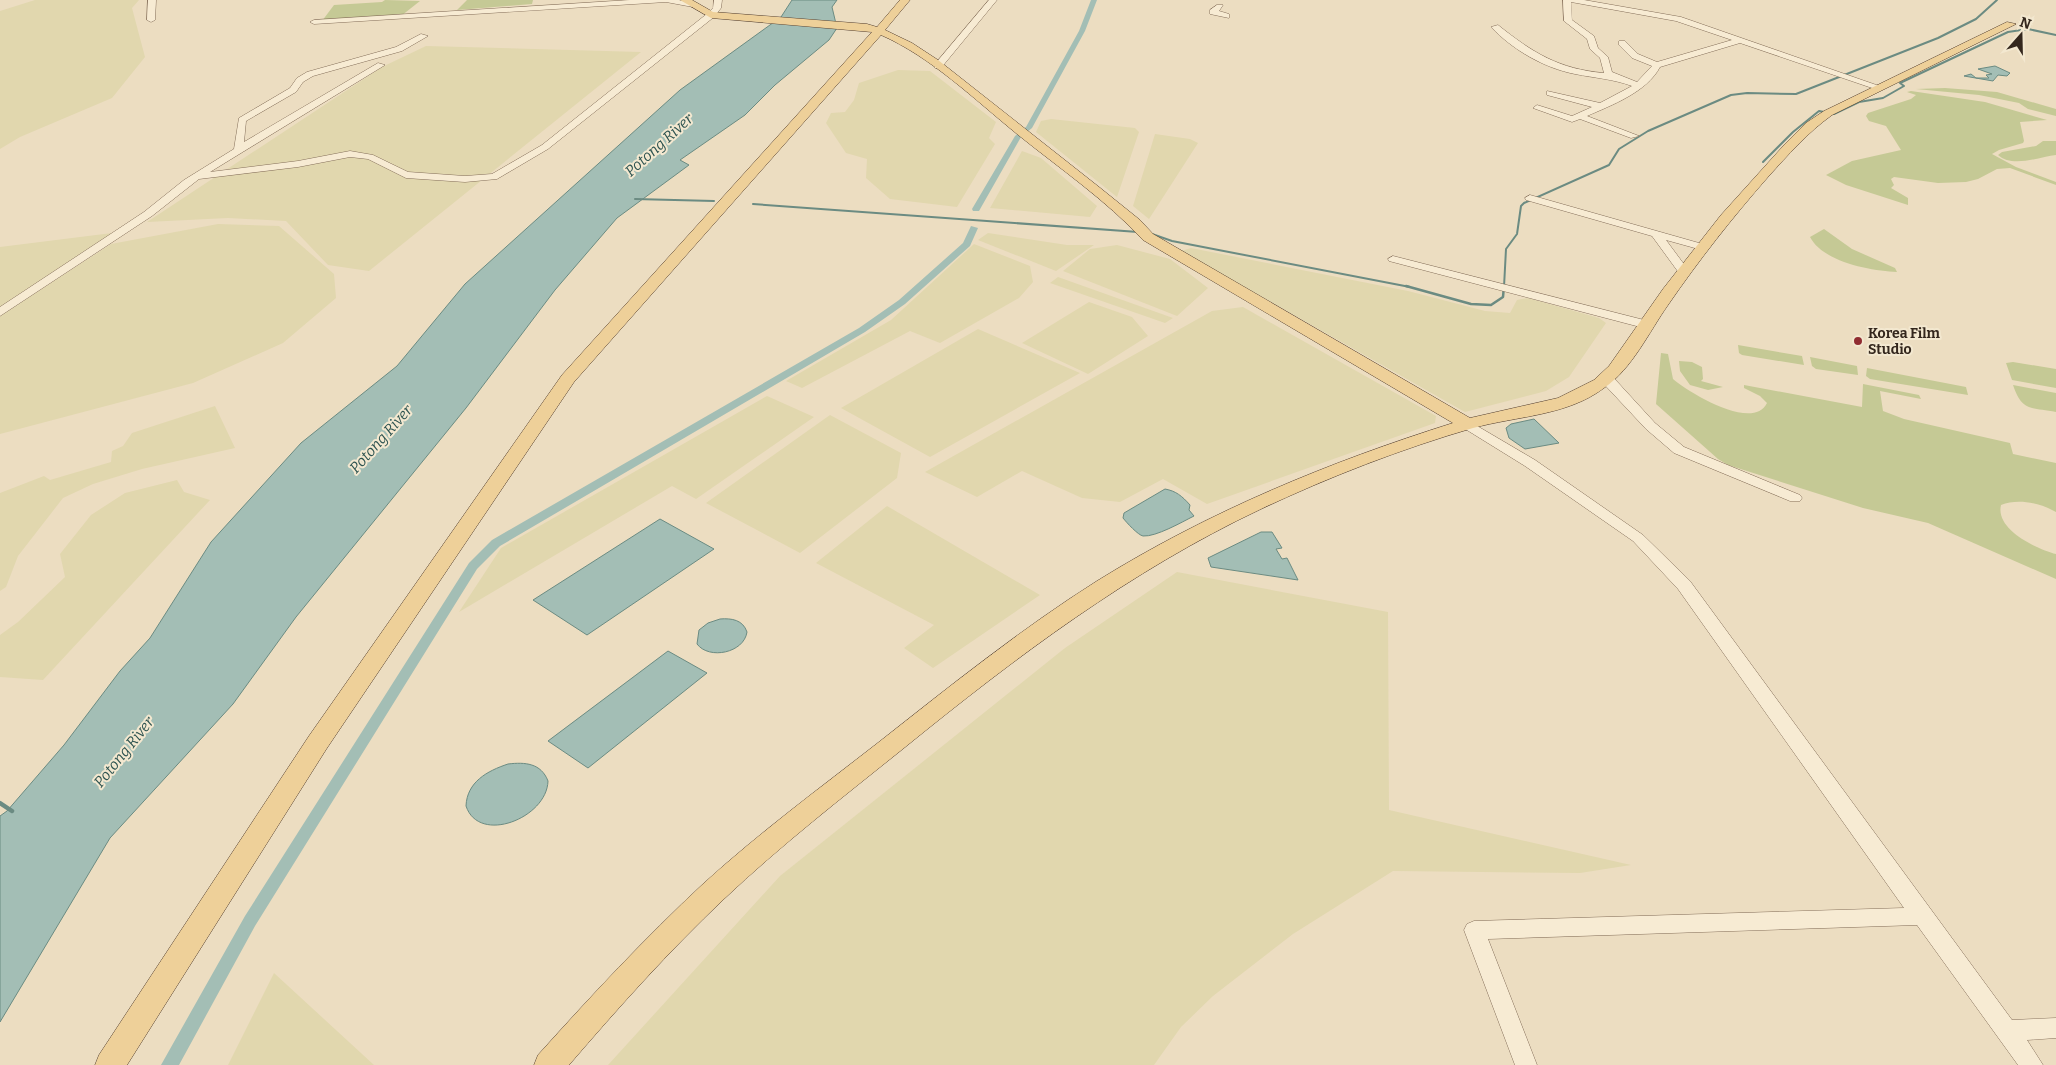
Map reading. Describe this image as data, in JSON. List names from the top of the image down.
{
  "water": ["Potong River"],
  "places": ["Korea Film Studio"],
  "north": "top"
}
